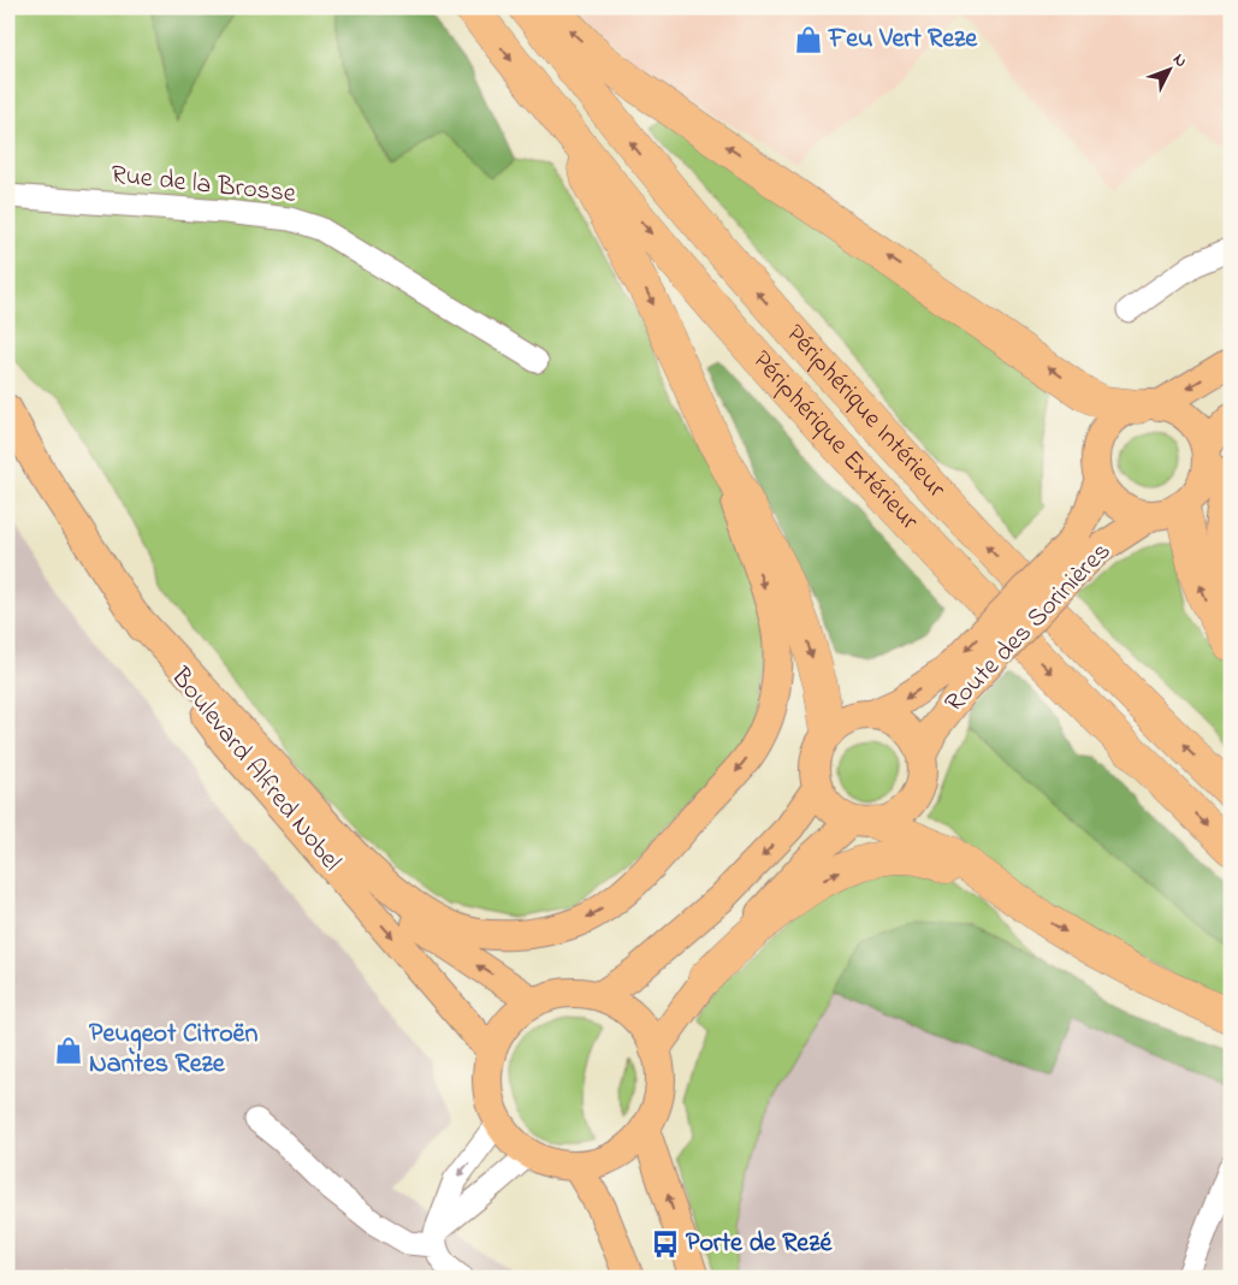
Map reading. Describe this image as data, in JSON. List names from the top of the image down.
{
  "streets": {
    "highway": ["Périphérique Intérieur", "Périphérique Extérieur"],
    "main road": ["Route des Sorinières", "Boulevard Alfred Nobel"],
    "street": ["Rue de la Brosse"]
  },
  "places": {
    "shop": ["Feu Vert Reze", "Peugeot Citroën Nantes Reze"],
    "bus stop": ["Porte de Rezé"]
  },
  "north": "top right"
}
